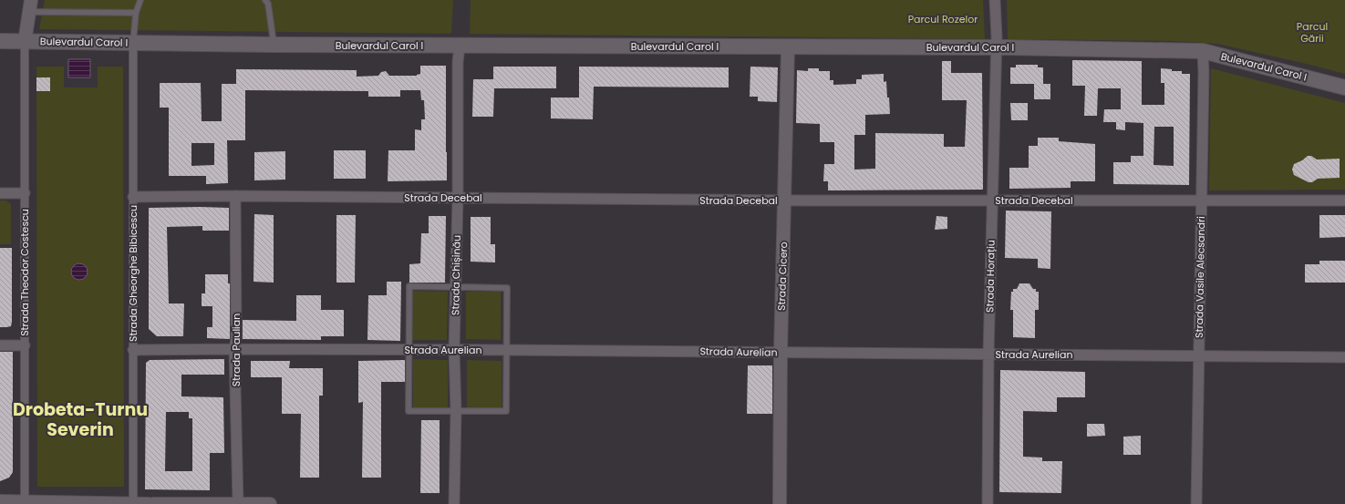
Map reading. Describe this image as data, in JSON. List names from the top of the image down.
{
  "streets": {
    "main road": ["Bulevardul Carol I"],
    "street": [
      "Strada Decebal",
      "Strada Theodor Costescu",
      "Strada Gheorghe Bibicescu",
      "Strada Chișinău",
      "Strada Cicero",
      "Strada Horațiu",
      "Strada Vasile Alecsandri",
      "Strada Paulian",
      "Strada Aurelian"
    ]
  },
  "crossings": [
    ["Bulevardul Carol I", "Strada Theodor Costescu"],
    ["Bulevardul Carol I", "Strada Gheorghe Bibicescu"],
    ["Bulevardul Carol I", "Strada Chișinău"],
    ["Bulevardul Carol I", "Strada Cicero"],
    ["Bulevardul Carol I", "Strada Horațiu"],
    ["Bulevardul Carol I", "Strada Vasile Alecsandri"],
    ["Strada Decebal", "Strada Gheorghe Bibicescu"],
    ["Strada Decebal", "Strada Chișinău"],
    ["Strada Decebal", "Strada Cicero"],
    ["Strada Decebal", "Strada Horațiu"],
    ["Strada Decebal", "Strada Vasile Alecsandri"],
    ["Strada Decebal", "Strada Paulian"],
    ["Strada Gheorghe Bibicescu", "Strada Aurelian"],
    ["Strada Chișinău", "Strada Aurelian"],
    ["Strada Cicero", "Strada Aurelian"],
    ["Strada Horațiu", "Strada Aurelian"],
    ["Strada Vasile Alecsandri", "Strada Aurelian"],
    ["Strada Paulian", "Strada Aurelian"]
  ],
  "districts": ["Drobeta-Turnu Severin"],
  "parks": ["Parcul Rozelor", "Parcul Gării"]
}
